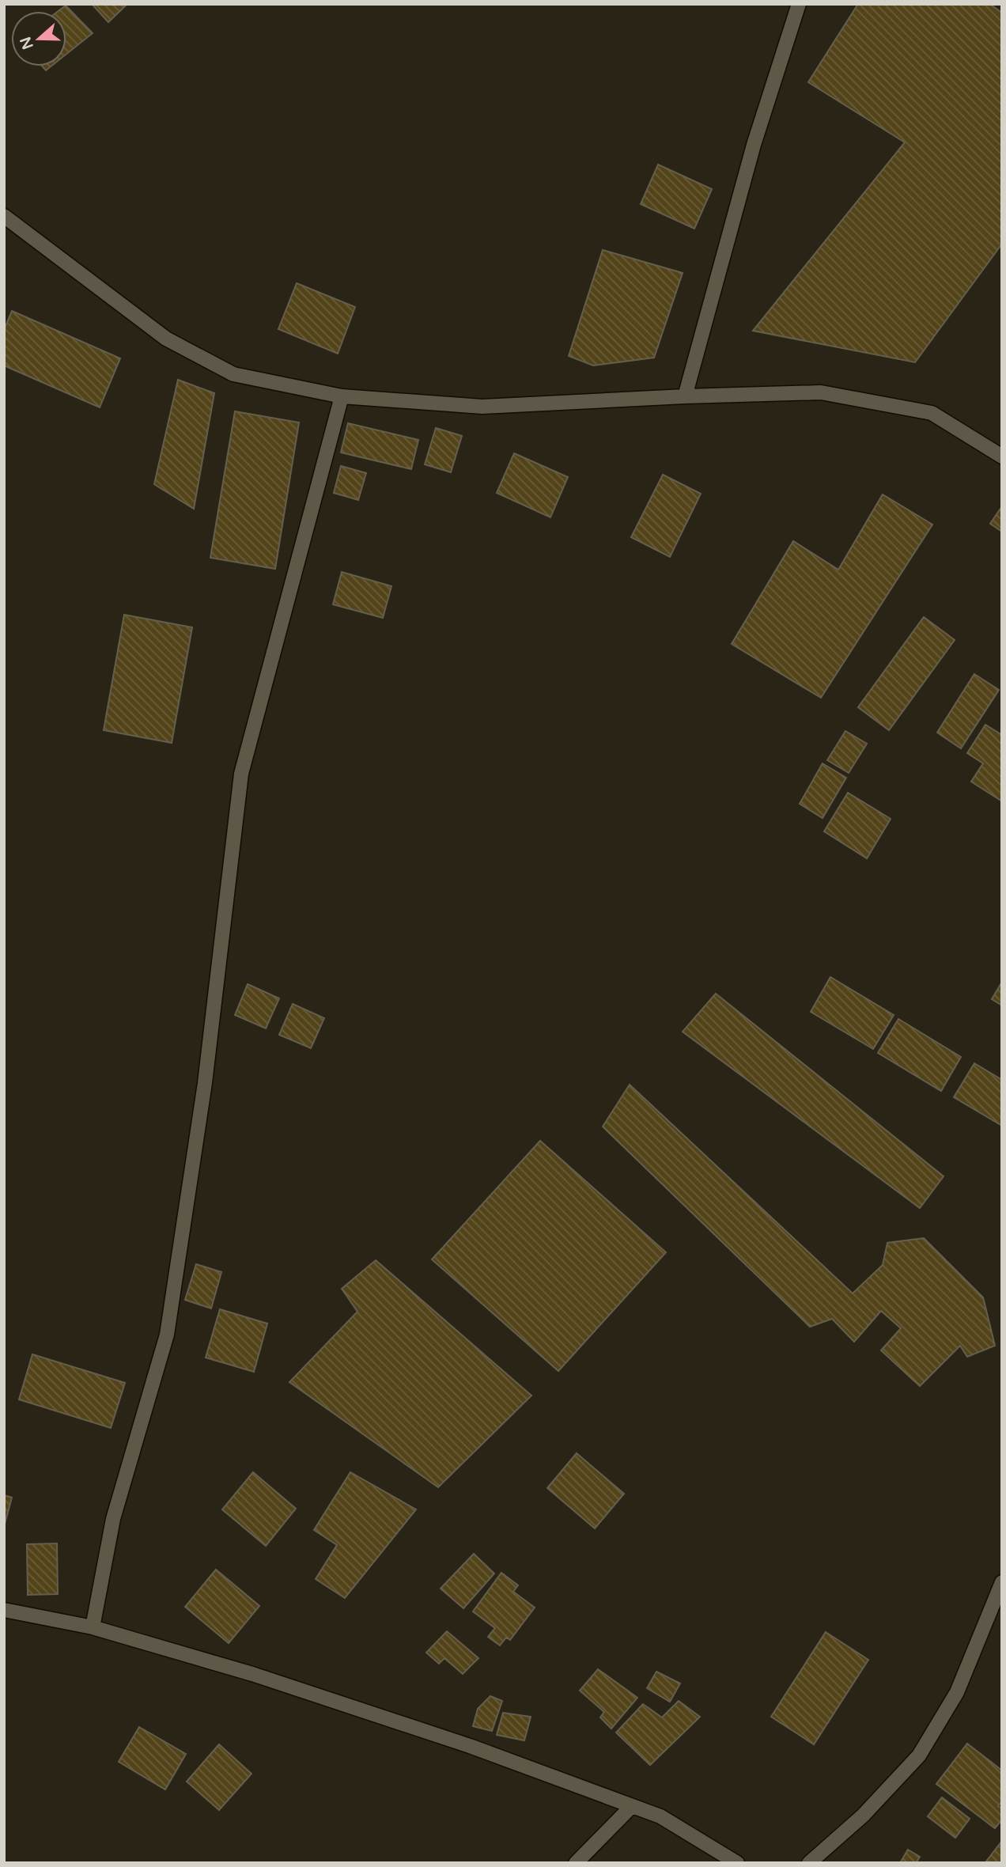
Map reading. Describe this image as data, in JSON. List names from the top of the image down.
{
  "north": "left"
}
